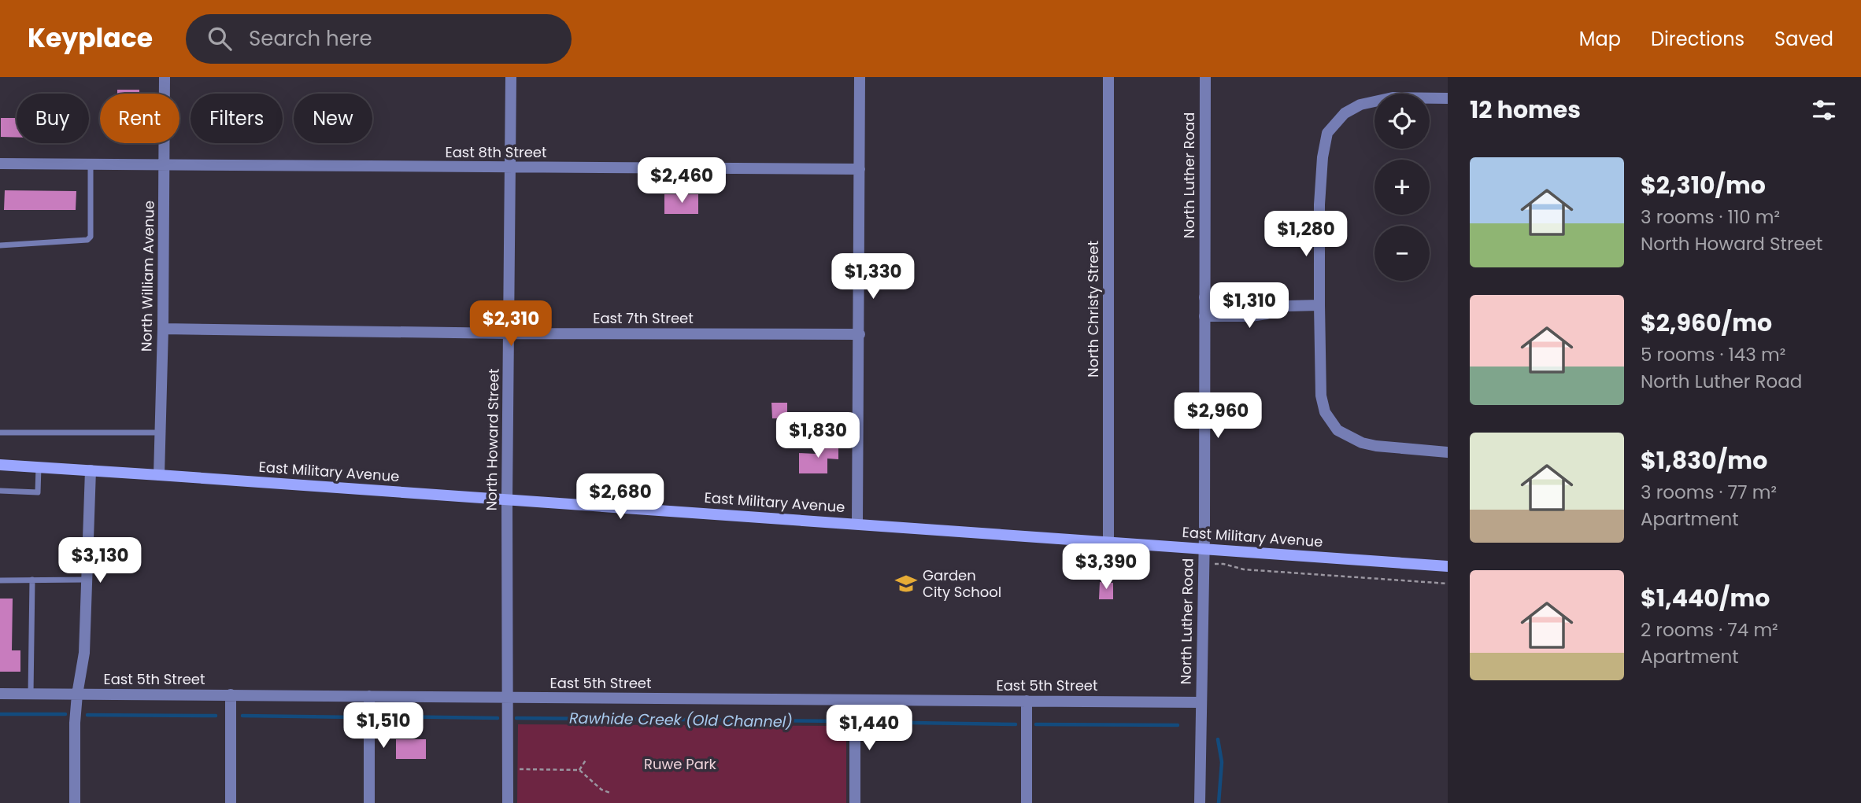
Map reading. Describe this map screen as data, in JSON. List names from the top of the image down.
{
  "streets": {
    "main road": ["East Military Avenue"],
    "street": [
      "East 8th Street",
      "North Luther Road",
      "North William Avenue",
      "North Christy Street",
      "East 7th Street",
      "North Howard Street",
      "East 5th Street"
    ]
  },
  "crossings": [
    ["East 8th Street", "North William Avenue"],
    ["East 8th Street", "North Howard Street"],
    ["North Luther Road", "East Military Avenue"],
    ["North Luther Road", "East 5th Street"],
    ["North William Avenue", "East 7th Street"],
    ["North William Avenue", "East Military Avenue"],
    ["North Christy Street", "East Military Avenue"],
    ["East 7th Street", "North Howard Street"],
    ["North Howard Street", "East Military Avenue"],
    ["North Howard Street", "East 5th Street"]
  ],
  "water": ["Rawhide Creek (Old Channel)"],
  "parks": ["Ruwe Park"],
  "places": {
    "school or university": ["Garden City School"]
  },
  "page": {
    "header": "Keyplace",
    "search": "Search here",
    "nav": ["Map", "Directions", "Saved"],
    "heading": "12 homes",
    "map_buttons": ["+", "−"],
    "chip": [
      "Buy",
      "Rent",
      "Filters",
      "New"
    ],
    "list": [
      {
        "name": "$2,310/mo",
        "note": "3 rooms · 110 m² · North Howard Street"
      },
      {
        "name": "$2,960/mo",
        "note": "5 rooms · 143 m² · North Luther Road"
      },
      {
        "name": "$1,830/mo",
        "note": "3 rooms · 77 m² · Apartment"
      },
      {
        "name": "$1,440/mo",
        "note": "2 rooms · 74 m² · Apartment"
      }
    ],
    "price": [
      "$2,460",
      "$1,280",
      "$1,330",
      "$1,310",
      "$2,310",
      "$2,960",
      "$1,830",
      "$2,680",
      "$3,130",
      "$3,390",
      "$1,510",
      "$1,440"
    ]
  }
}
